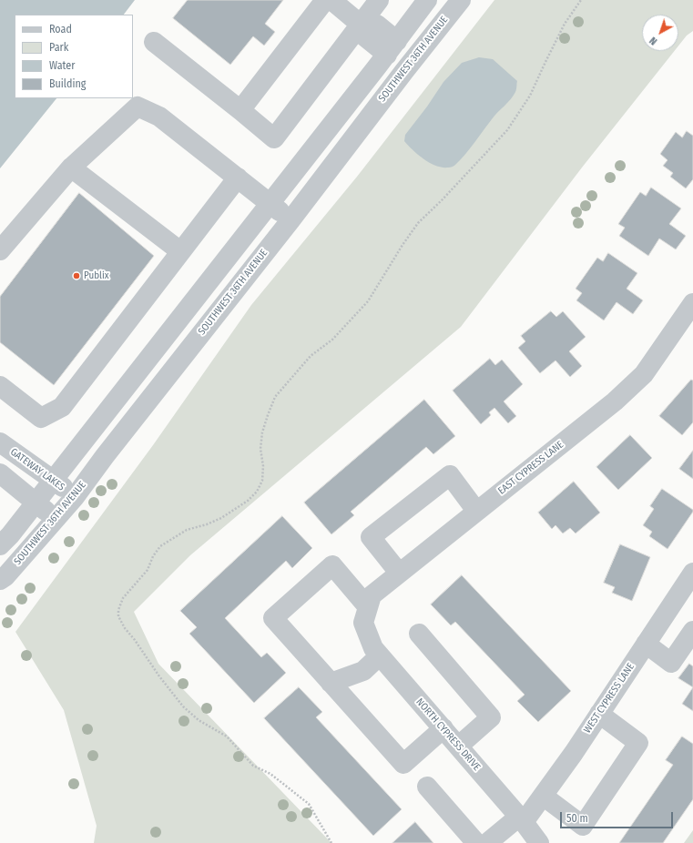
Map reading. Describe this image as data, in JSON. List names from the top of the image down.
{
  "streets": {
    "street": [
      "SOUTHWEST 36TH AVENUE",
      "EAST CYPRESS LANE",
      "GATEWAY LAKES",
      "WEST CYPRESS LANE",
      "NORTH CYPRESS DRIVE"
    ]
  },
  "crossings": [
    ["SOUTHWEST 36TH AVENUE", "GATEWAY LAKES"],
    ["EAST CYPRESS LANE", "NORTH CYPRESS DRIVE"],
    ["WEST CYPRESS LANE", "NORTH CYPRESS DRIVE"]
  ],
  "places": ["Publix"],
  "legend": [
    "Road",
    "Park",
    "Water",
    "Building"
  ],
  "scale_bar": "50 m",
  "north": "bottom left"
}
